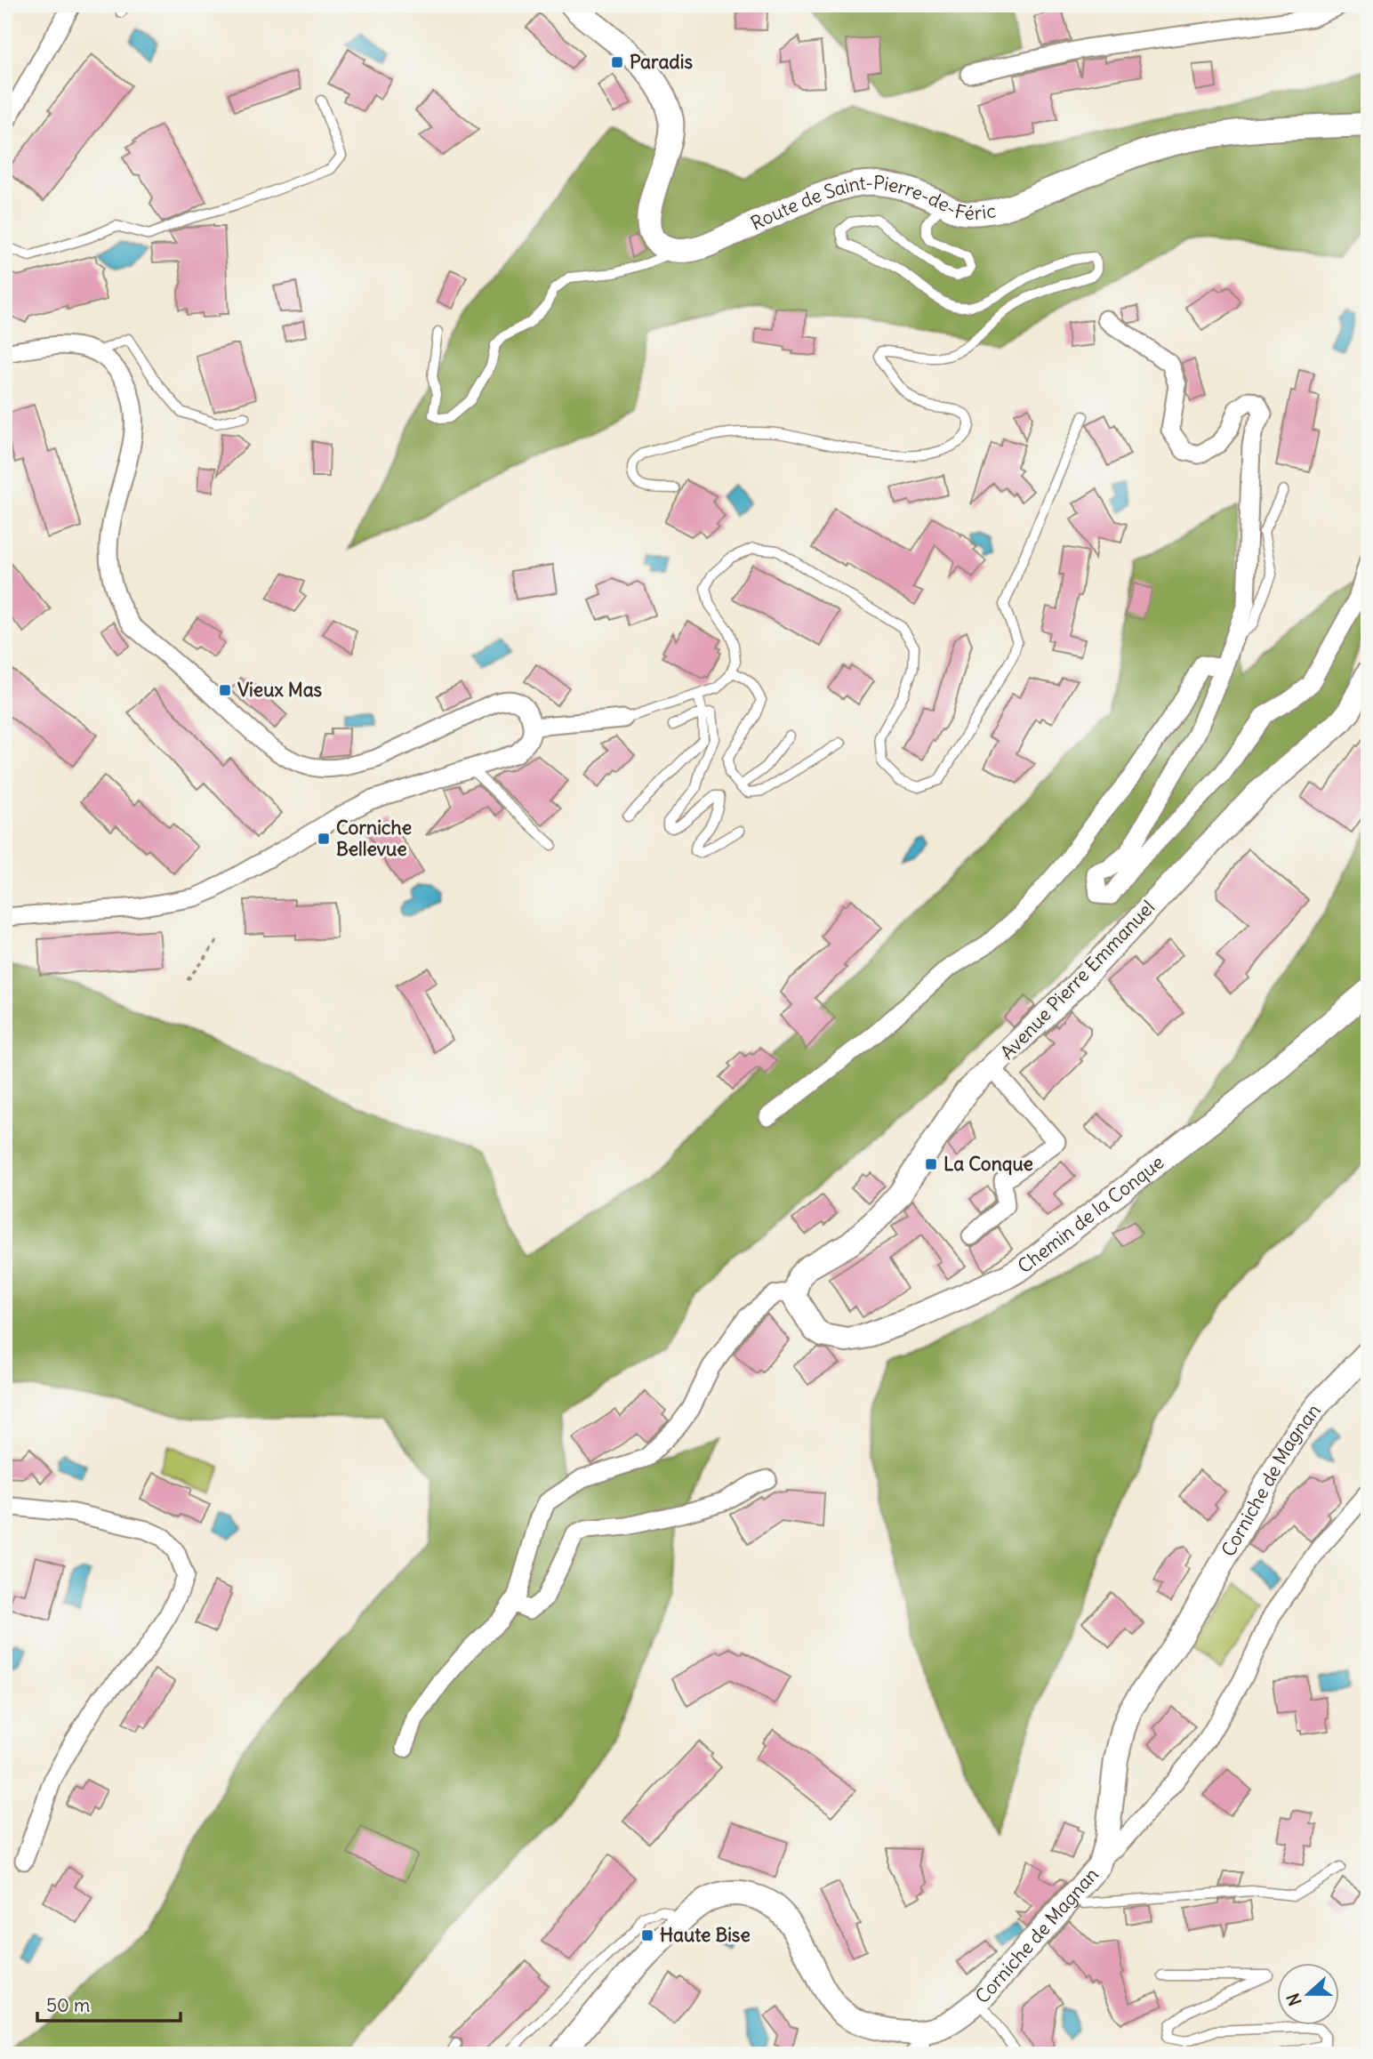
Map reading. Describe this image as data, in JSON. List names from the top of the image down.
{
  "streets": {
    "street": [
      "Route de Saint-Pierre-de-Féric",
      "Avenue Pierre Emmanuel",
      "Chemin de la Conque",
      "Corniche de Magnan"
    ]
  },
  "crossings": [
    ["Avenue Pierre Emmanuel", "Chemin de la Conque"]
  ],
  "places": {
    "transit": [
      "Paradis",
      "Vieux Mas",
      "Corniche Bellevue",
      "La Conque",
      "Haute Bise"
    ]
  },
  "scale_bar": "50 m",
  "north": "left"
}
